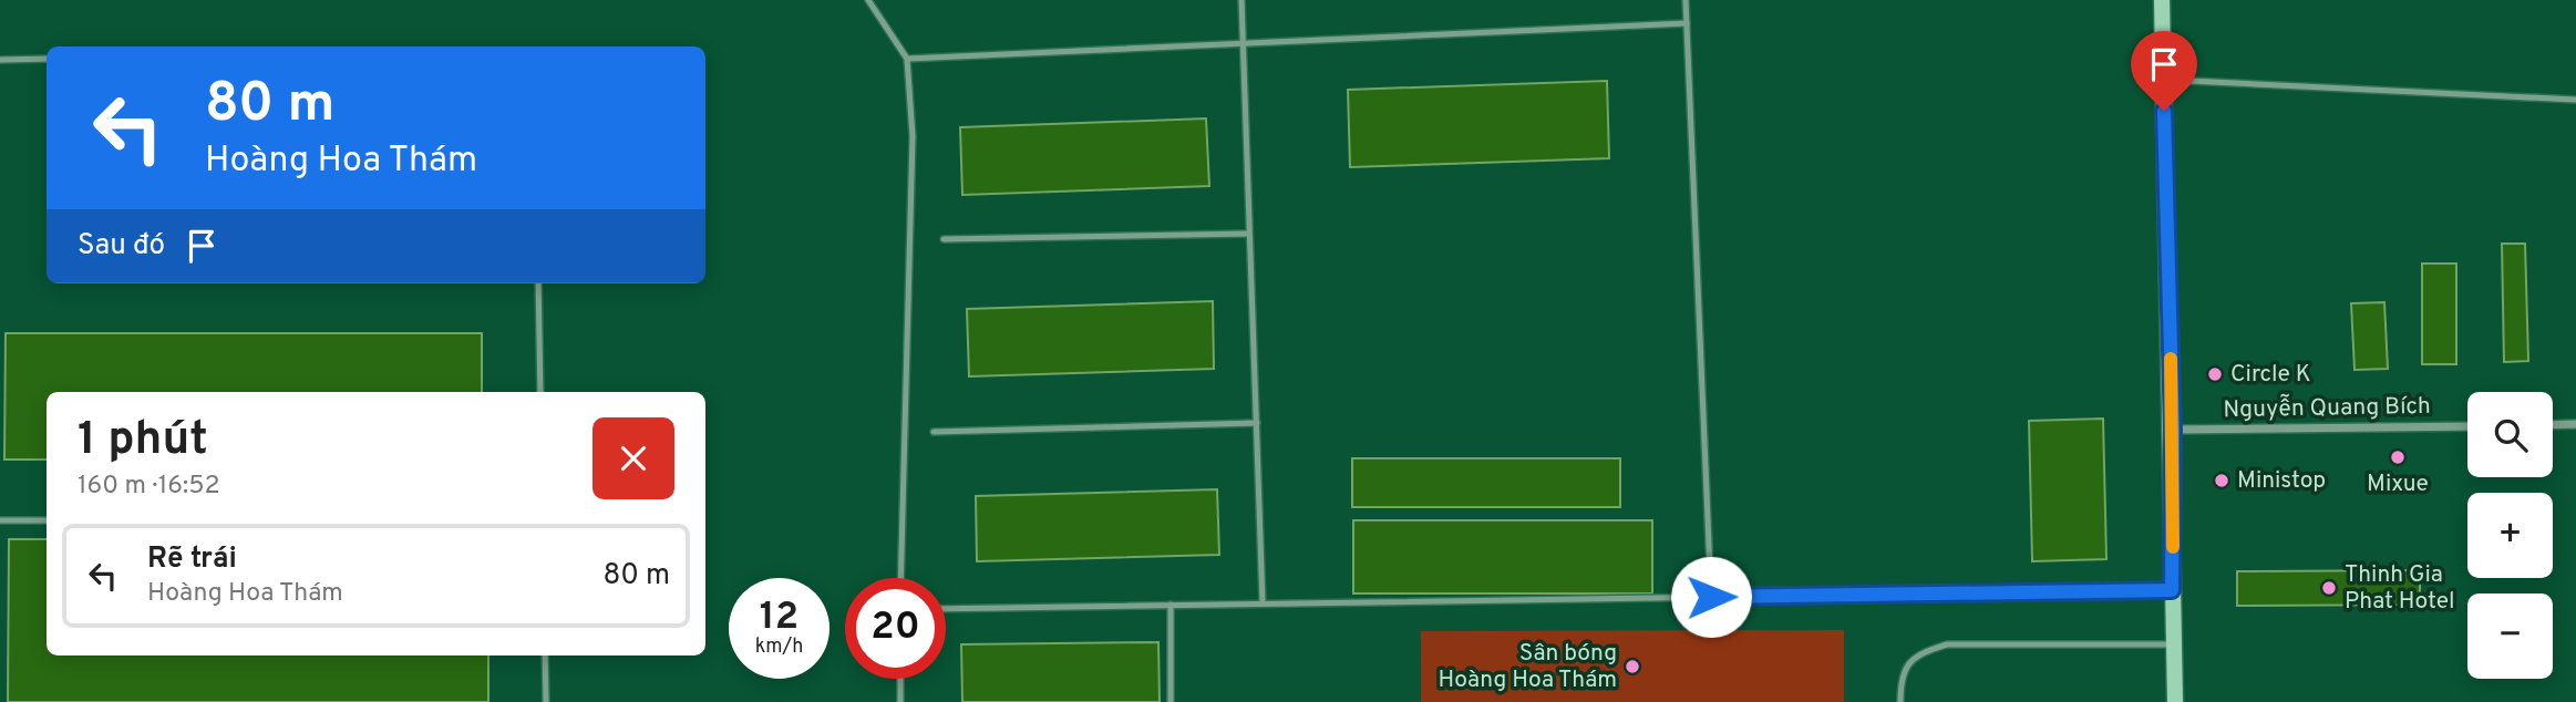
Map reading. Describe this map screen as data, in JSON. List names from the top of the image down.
{
  "streets": {
    "street": ["Nguyễn Quang Bích"]
  },
  "places": [
    "Circle K",
    "Mixue",
    "Ministop",
    "Thinh Gia Phat Hotel",
    "Sân bóng Hoàng Hoa Thám"
  ],
  "page": {
    "turn": ["80 m", "Hoàng Hoa Thám"],
    "then": "Sau đó",
    "map_buttons": ["+", "−"],
    "heading": ["1 phút", "160 m · 16:52"],
    "list": [
      {
        "name": "Rẽ trái",
        "note": "Hoàng Hoa Thám",
        "value": "80 m"
      }
    ],
    "speed": "12 km/h",
    "limit": "20"
  }
}
